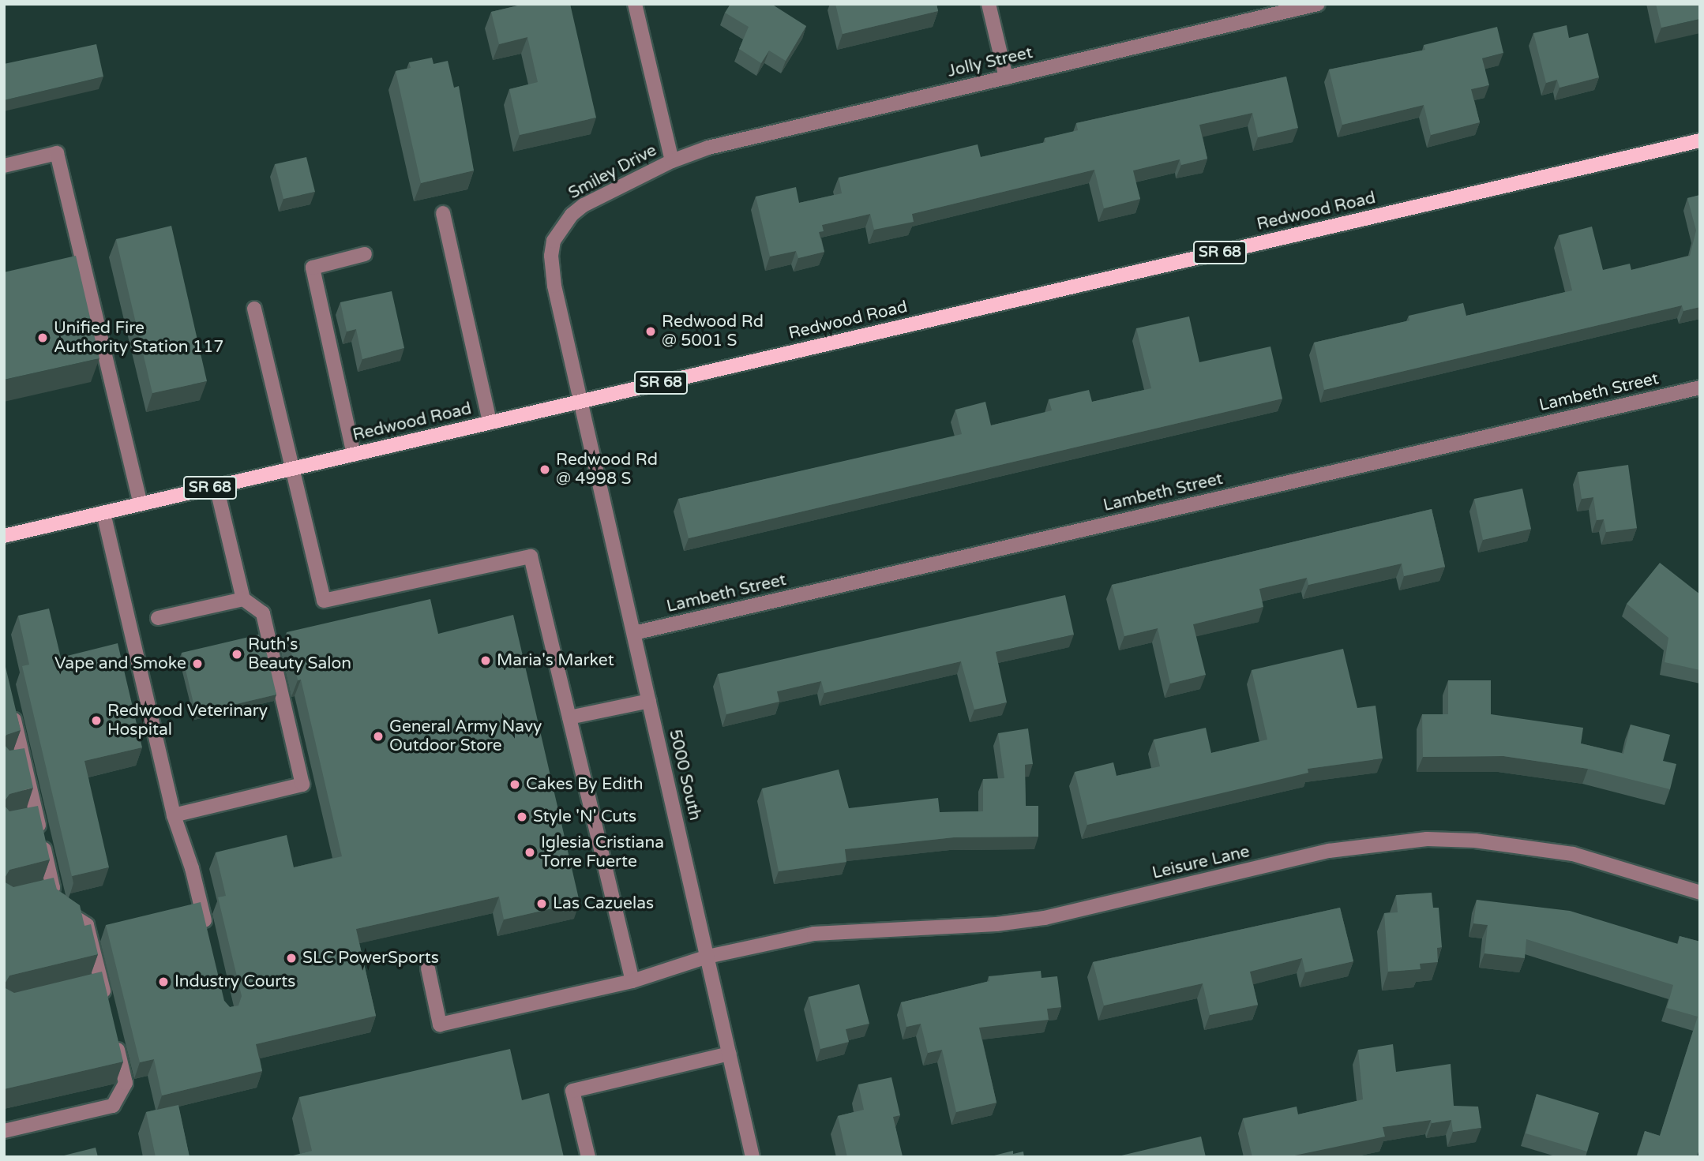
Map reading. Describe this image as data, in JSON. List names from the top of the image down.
{
  "streets": {
    "main road": ["Redwood Road", "SR 68"],
    "street": [
      "Jolly Street",
      "Smiley Drive",
      "Lambeth Street",
      "5000 South",
      "Leisure Lane"
    ]
  },
  "crossings": [
    ["Jolly Street", "Smiley Drive"],
    ["Smiley Drive", "Redwood Road"],
    ["Smiley Drive", "5000 South"],
    ["Redwood Road", "5000 South"],
    ["Lambeth Street", "5000 South"],
    ["5000 South", "Leisure Lane"]
  ],
  "places": [
    "Redwood Rd @ 5001 S",
    "Unified Fire Authority Station 117",
    "Redwood Rd @ 4998 S",
    "Ruth's Beauty Salon",
    "Maria's Market",
    "Vape and Smoke",
    "Redwood Veterinary Hospital",
    "General Army Navy Outdoor Store",
    "Cakes By Edith",
    "Style 'N' Cuts",
    "Iglesia Cristiana Torre Fuerte",
    "Las Cazuelas",
    "SLC PowerSports",
    "Industry Courts"
  ]
}
